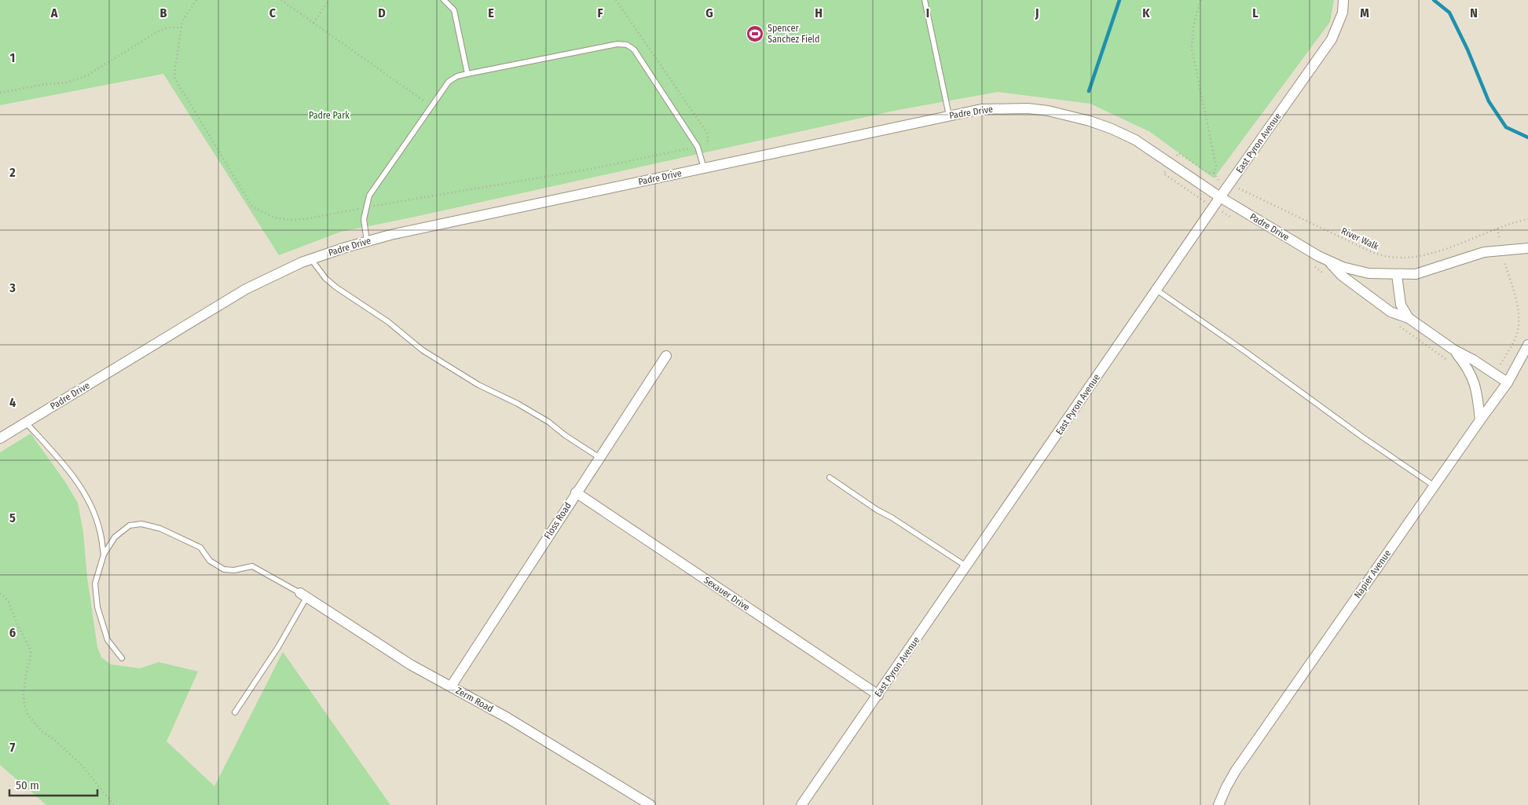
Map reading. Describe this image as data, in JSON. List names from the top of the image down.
{
  "streets": {
    "street": [
      "Padre Drive",
      "East Pyron Avenue",
      "Floss Road",
      "Napier Avenue",
      "Sexauer Drive",
      "Zerm Road"
    ],
    "path": ["River Walk"]
  },
  "crossings": [
    ["Padre Drive", "East Pyron Avenue"],
    ["Padre Drive", "Napier Avenue"],
    ["East Pyron Avenue", "Sexauer Drive"],
    ["Floss Road", "Sexauer Drive"],
    ["Floss Road", "Zerm Road"]
  ],
  "parks": ["Padre Park"],
  "places": {
    "sports": ["Spencer Sanchez Field"]
  },
  "scale_bar": "50 m",
  "grid": {
    "columns": [
      "A",
      "B",
      "C",
      "D",
      "E",
      "F",
      "G",
      "H",
      "I",
      "J",
      "K",
      "L",
      "M",
      "N"
    ],
    "rows": [
      "1",
      "2",
      "3",
      "4",
      "5",
      "6",
      "7"
    ]
  }
}
